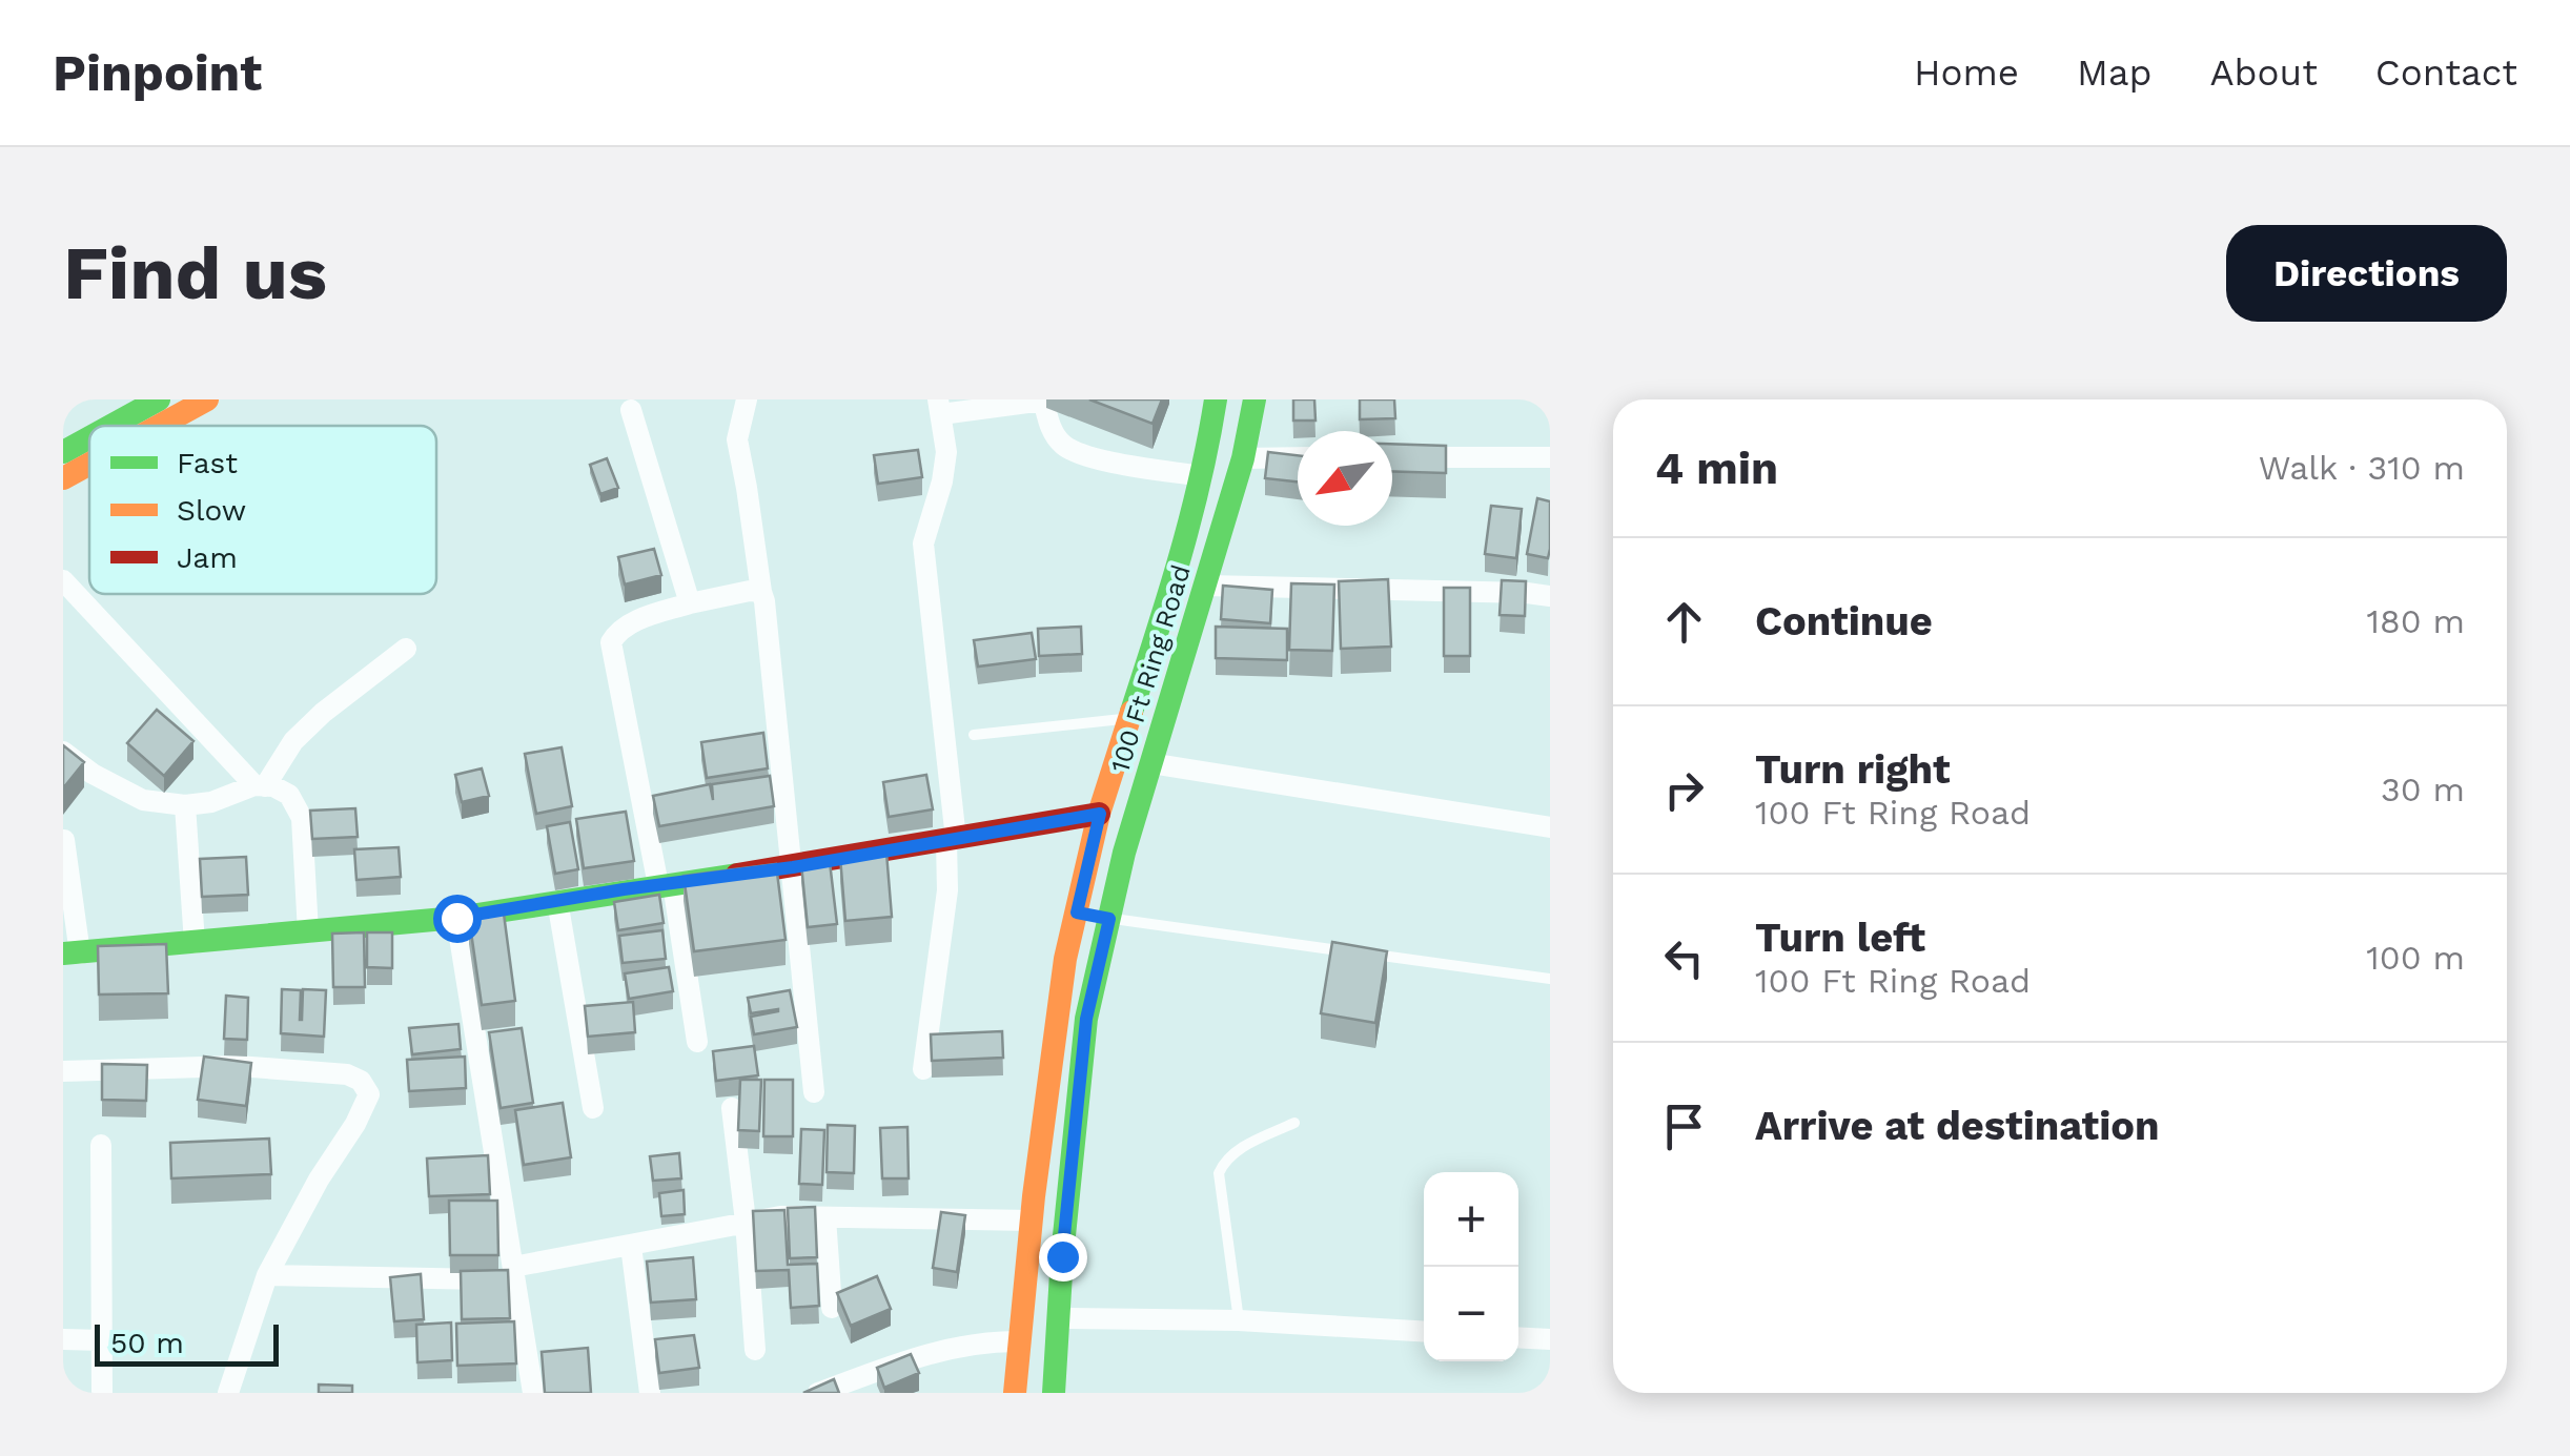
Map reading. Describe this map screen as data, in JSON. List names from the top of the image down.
{
  "streets": {
    "main road": ["100 Ft Ring Road"]
  },
  "legend": ["Fast", "Slow", "Jam"],
  "scale_bar": "50 m",
  "north": "bottom left",
  "page": {
    "header": "Pinpoint",
    "nav": [
      "Home",
      "Map",
      "About",
      "Contact"
    ],
    "buttons": "Directions",
    "title": "Find us",
    "heading": ["4 min", "Walk · 310 m"],
    "list": [
      ["Continue", "180 m"],
      ["Turn right", "100 Ft Ring Road", "30 m"],
      ["Turn left", "100 Ft Ring Road", "100 m"],
      "Arrive at destination"
    ],
    "map_buttons": ["+", "−"],
    "scale": "50 m"
  }
}
